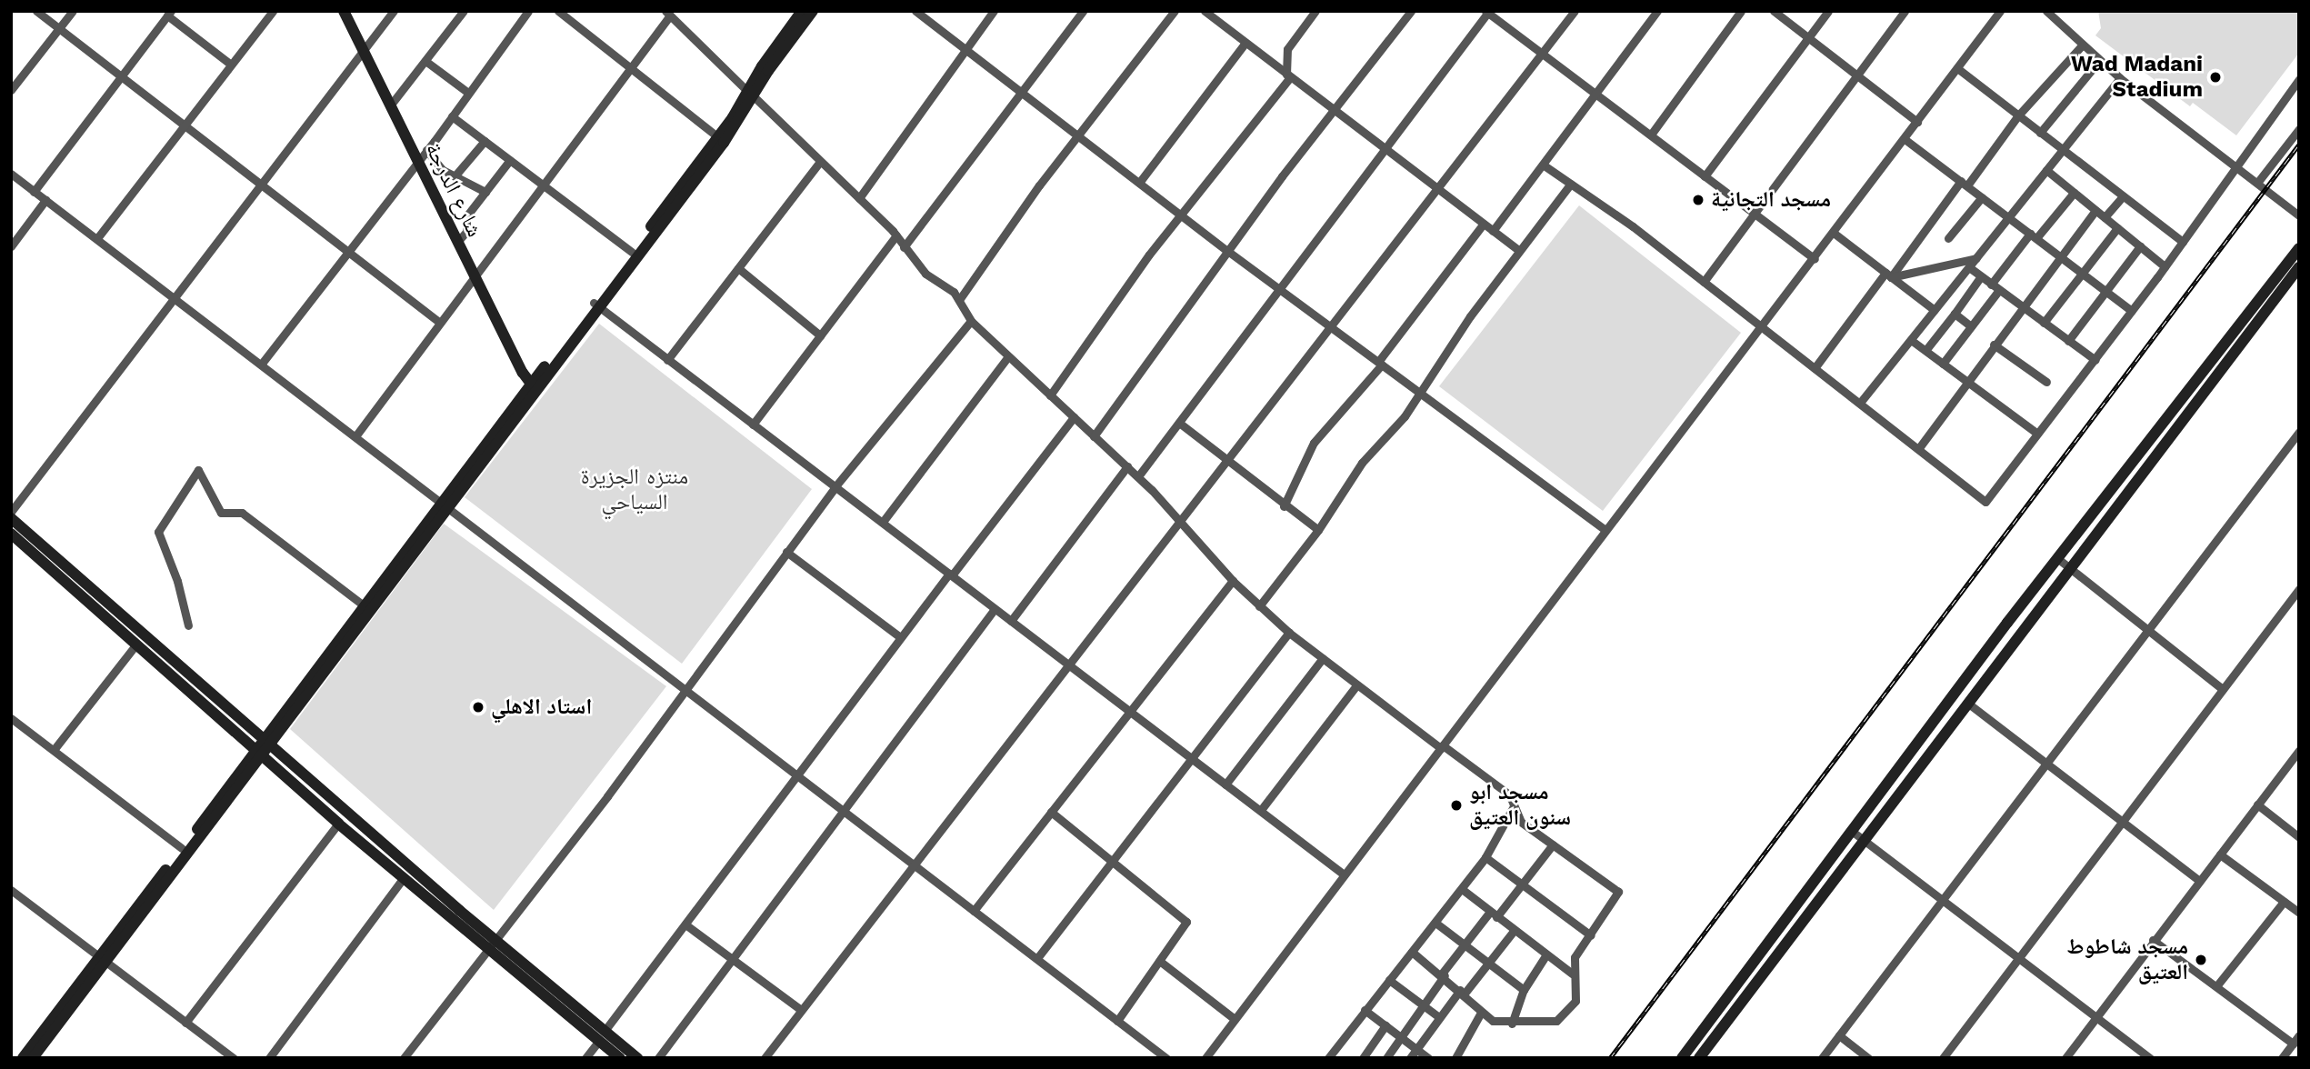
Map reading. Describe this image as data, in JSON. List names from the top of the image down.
{
  "streets": {
    "street": ["شارع الدرجة"]
  },
  "parks": ["منتزه الجزيرة السياحي"],
  "places": [
    "Wad Madani Stadium",
    "مسجد التجانية",
    "استاد الاهلي",
    "مسجد ابو سنون العتيق",
    "مسجد شاطوط العتيق"
  ]
}
